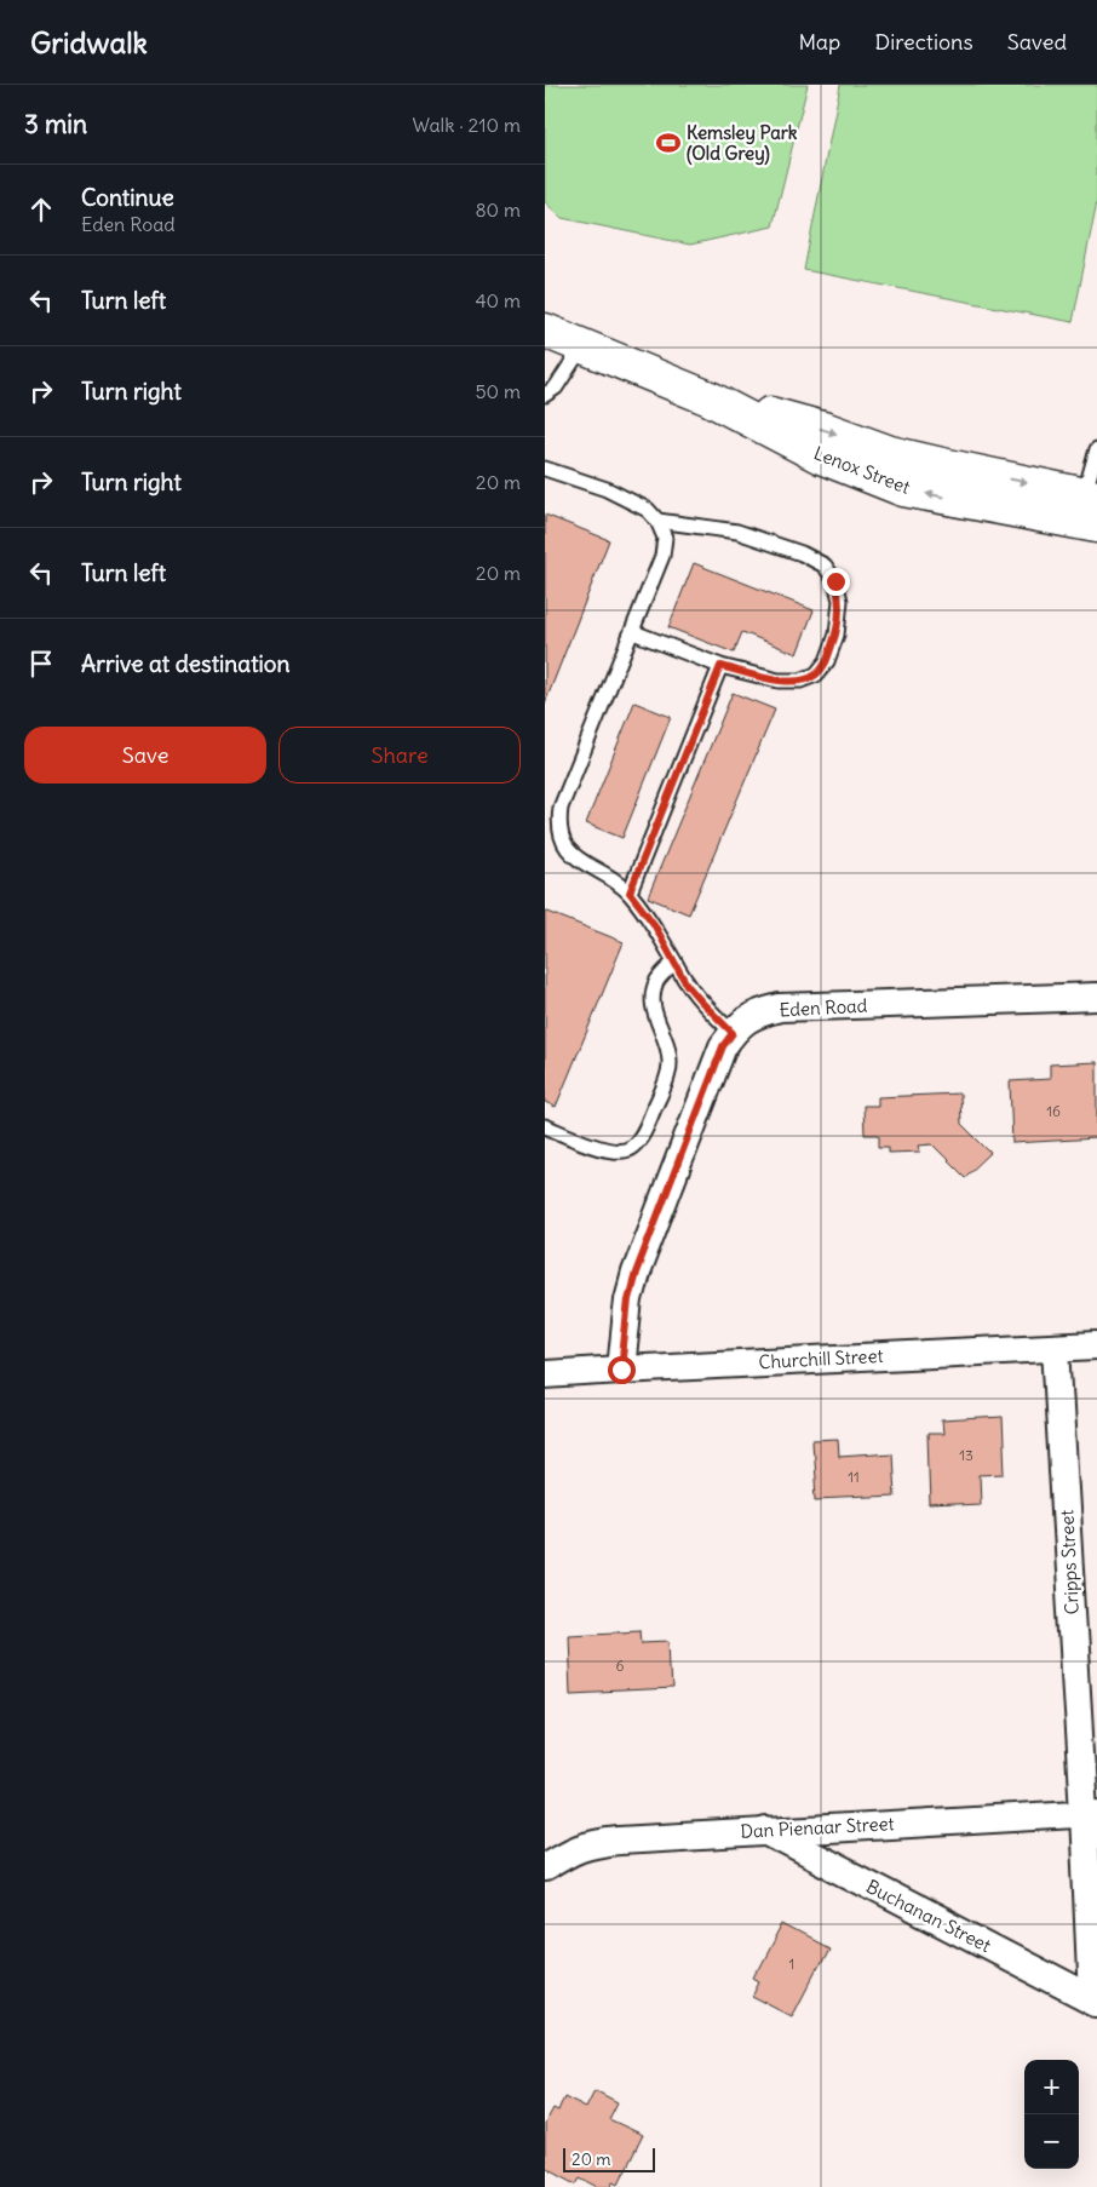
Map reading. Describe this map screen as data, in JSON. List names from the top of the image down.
{
  "streets": {
    "street": [
      "Lenox Street",
      "Eden Road",
      "Churchill Street",
      "Cripps Street",
      "Dan Pienaar Street",
      "Buchanan Street"
    ]
  },
  "crossings": [
    ["Eden Road", "Churchill Street"],
    ["Churchill Street", "Cripps Street"],
    ["Cripps Street", "Dan Pienaar Street"],
    ["Cripps Street", "Buchanan Street"],
    ["Dan Pienaar Street", "Buchanan Street"]
  ],
  "places": {
    "sports": ["Kemsley Park (Old Grey)"]
  },
  "house_numbers": [
    "16",
    "13",
    "11",
    "6",
    "1"
  ],
  "scale_bar": "20 m",
  "page": {
    "header": "Gridwalk",
    "nav": ["Map", "Directions", "Saved"],
    "heading": ["3 min", "Walk · 210 m"],
    "list": [
      ["Continue", "Eden Road", "80 m"],
      ["Turn left", "40 m"],
      ["Turn right", "50 m"],
      ["Turn right", "20 m"],
      ["Turn left", "20 m"],
      "Arrive at destination"
    ],
    "buttons": ["Save", "Share"],
    "map_buttons": ["+", "−"],
    "scale": "20 m"
  }
}
